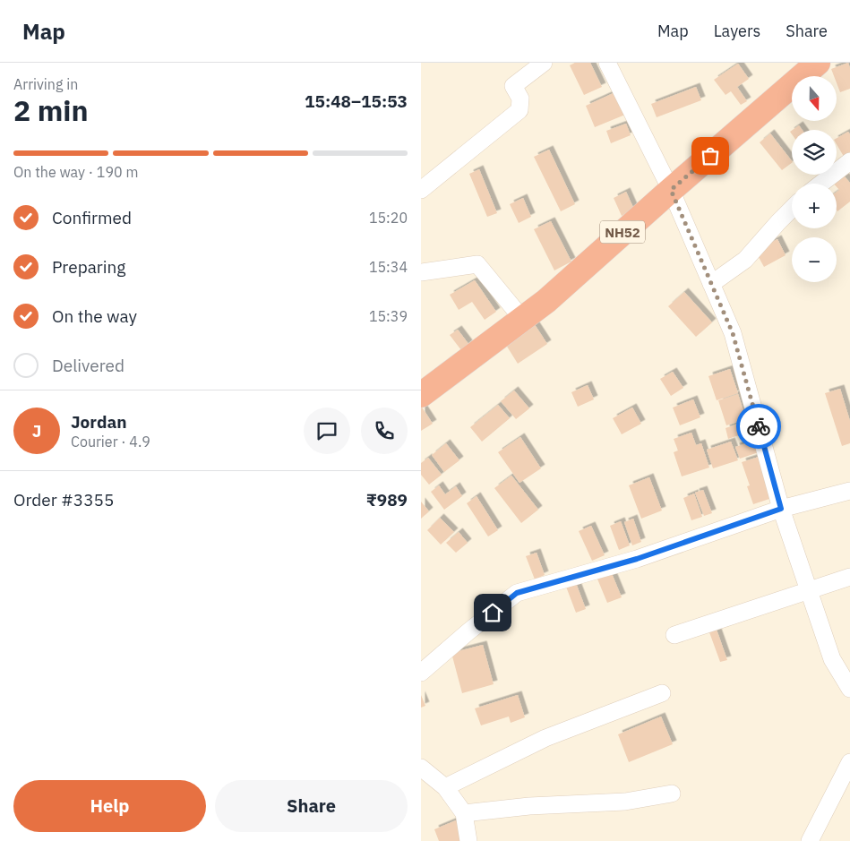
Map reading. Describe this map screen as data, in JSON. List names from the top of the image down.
{
  "streets": {
    "highway": ["NH52"]
  },
  "north": "bottom",
  "page": {
    "header": "Map",
    "nav": ["Map", "Layers", "Share"],
    "heading": ["2 min", "Arriving in", "15:48–15:53"],
    "panel": [
      "Jordan",
      "Courier · 4.9",
      "Order #3355",
      "₹989"
    ],
    "map_buttons": ["+", "−"],
    "bar": "On the way · 190 m",
    "list": [
      ["Confirmed", "15:20"],
      ["Preparing", "15:34"],
      ["On the way", "15:39"],
      "Delivered"
    ],
    "round": "J",
    "buttons": ["Help", "Share"]
  }
}
